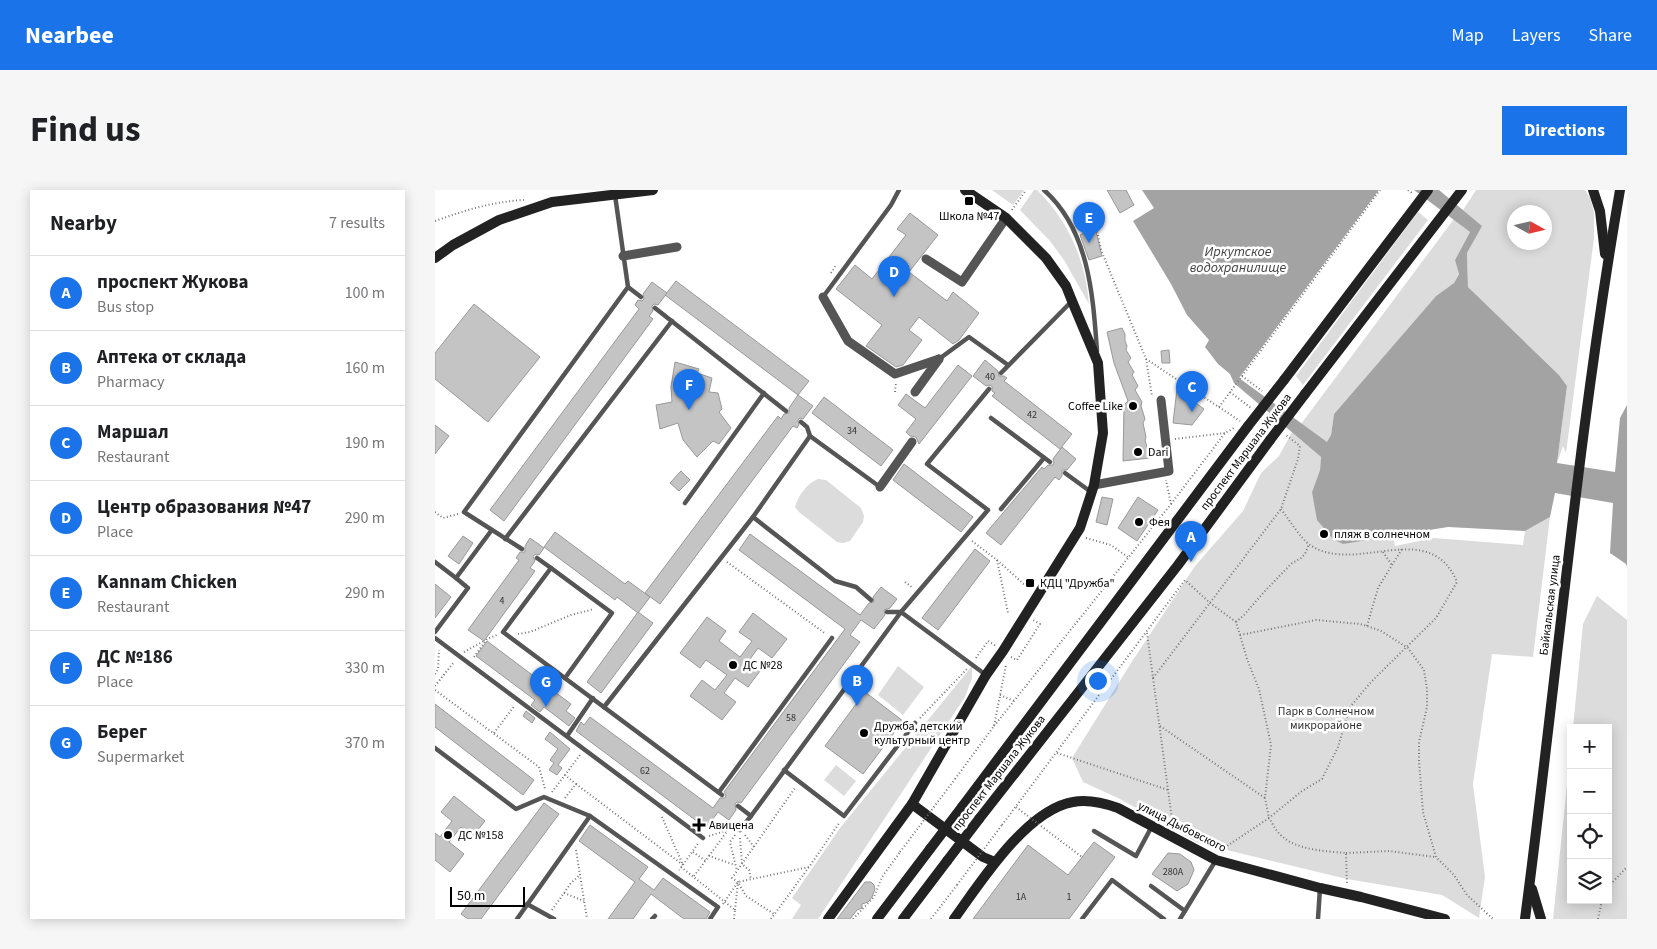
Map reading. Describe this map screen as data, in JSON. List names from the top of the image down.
{
  "streets": {
    "main road": ["проспект Маршала Жукова", "Байкальская улица", "улица Дыбовского"]
  },
  "water": ["Иркутское водохранилище"],
  "parks": ["Парк в Солнечном микрорайоне"],
  "places": {
    "transit": ["Школа №47", "КДЦ \"Дружба\""],
    "other": [
      "Coffee Like",
      "Dari",
      "Фея",
      "пляж в солнечном",
      "ДС №28",
      "Дружба, детский культурный центр",
      "ДС №158"
    ],
    "health": ["Авицена"]
  },
  "house_numbers": [
    "40",
    "42",
    "34",
    "4",
    "58",
    "62",
    "280А",
    "1А",
    "1"
  ],
  "scale_bar": "50 m",
  "north": "right",
  "page": {
    "header": "Nearbee",
    "nav": ["Map", "Layers", "Share"],
    "title": "Find us",
    "buttons": "Directions",
    "heading": ["Nearby", "7 results"],
    "pins": [
      "E",
      "D",
      "F",
      "C",
      "A",
      "B",
      "G"
    ],
    "list": [
      {
        "mark": "A",
        "name": "проспект Жукова",
        "note": "Bus stop",
        "value": "100 m"
      },
      {
        "mark": "B",
        "name": "Аптека от склада",
        "note": "Pharmacy",
        "value": "160 m"
      },
      {
        "mark": "C",
        "name": "Маршал",
        "note": "Restaurant",
        "value": "190 m"
      },
      {
        "mark": "D",
        "name": "Центр образования №47",
        "note": "Place",
        "value": "290 m"
      },
      {
        "mark": "E",
        "name": "Kannam Chicken",
        "note": "Restaurant",
        "value": "290 m"
      },
      {
        "mark": "F",
        "name": "ДС №186",
        "note": "Place",
        "value": "330 m"
      },
      {
        "mark": "G",
        "name": "Берег",
        "note": "Supermarket",
        "value": "370 m"
      }
    ],
    "map_buttons": ["+", "−"],
    "scale": "50 m"
  }
}
